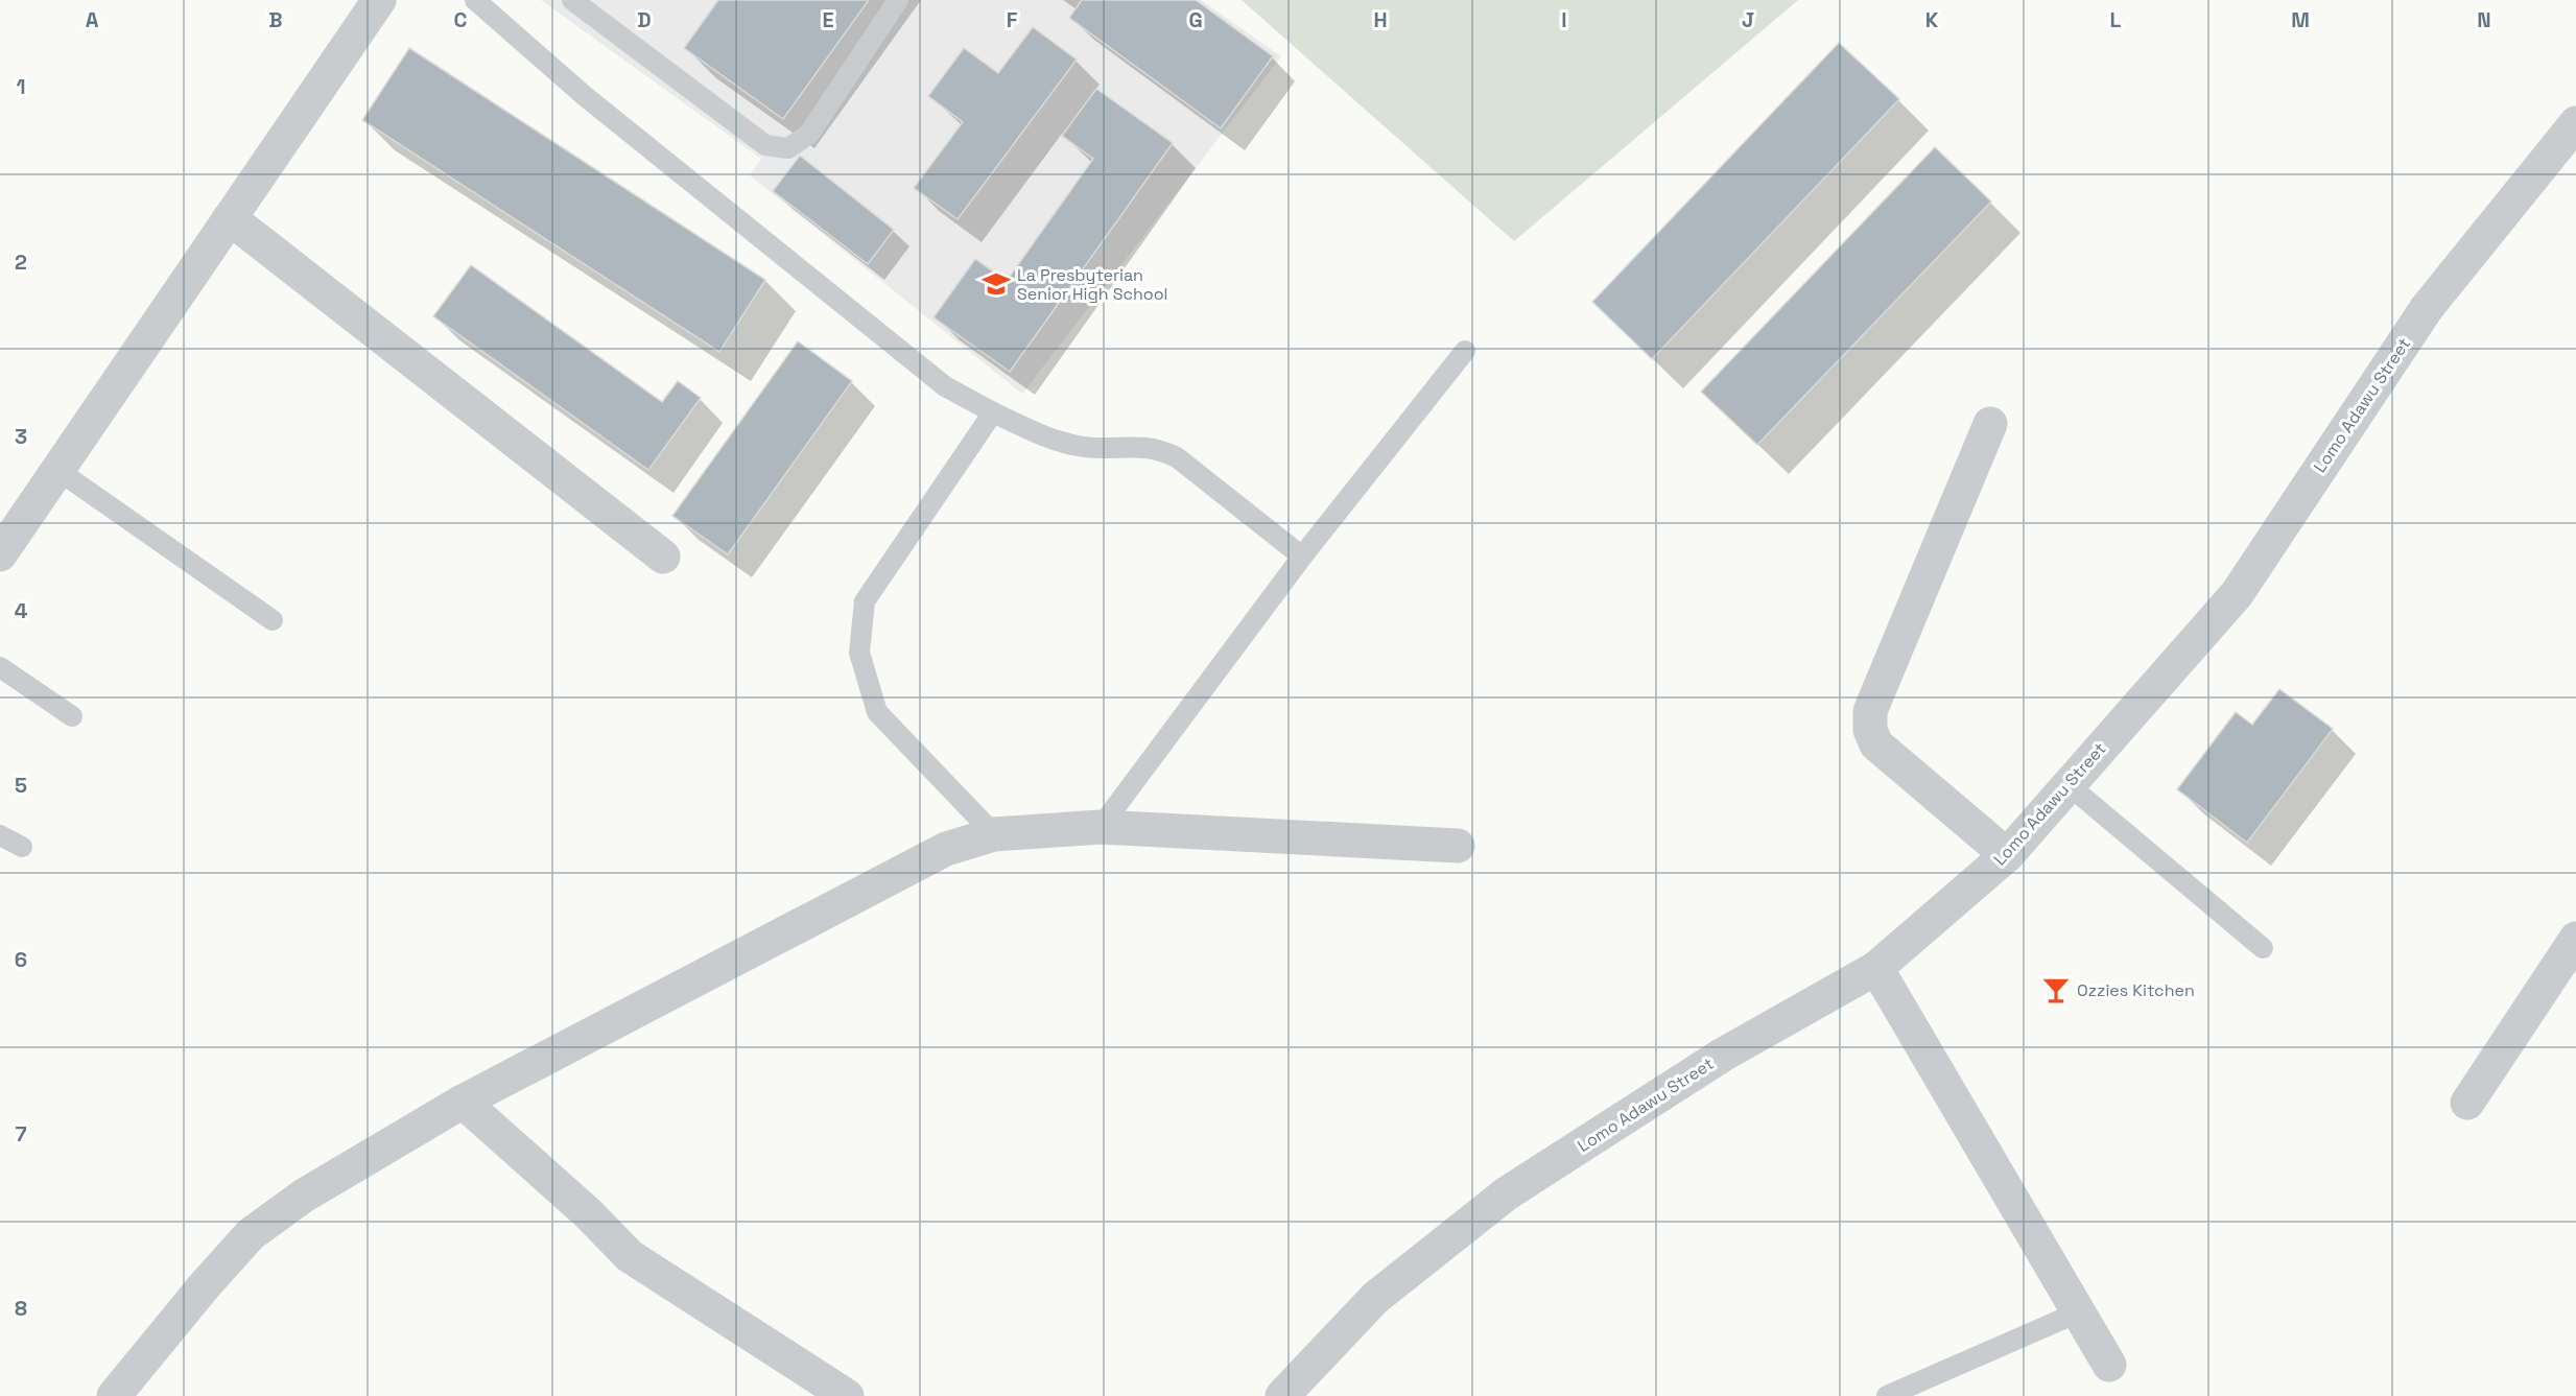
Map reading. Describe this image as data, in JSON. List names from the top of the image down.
{
  "streets": {
    "street": ["Lomo Adawu Street"]
  },
  "places": {
    "school or university": ["La Presbyterian Senior High School"],
    "bar": ["Ozzies Kitchen"]
  },
  "grid": {
    "columns": [
      "A",
      "B",
      "C",
      "D",
      "E",
      "F",
      "G",
      "H",
      "I",
      "J",
      "K",
      "L",
      "M",
      "N"
    ],
    "rows": [
      "1",
      "2",
      "3",
      "4",
      "5",
      "6",
      "7",
      "8"
    ]
  }
}
